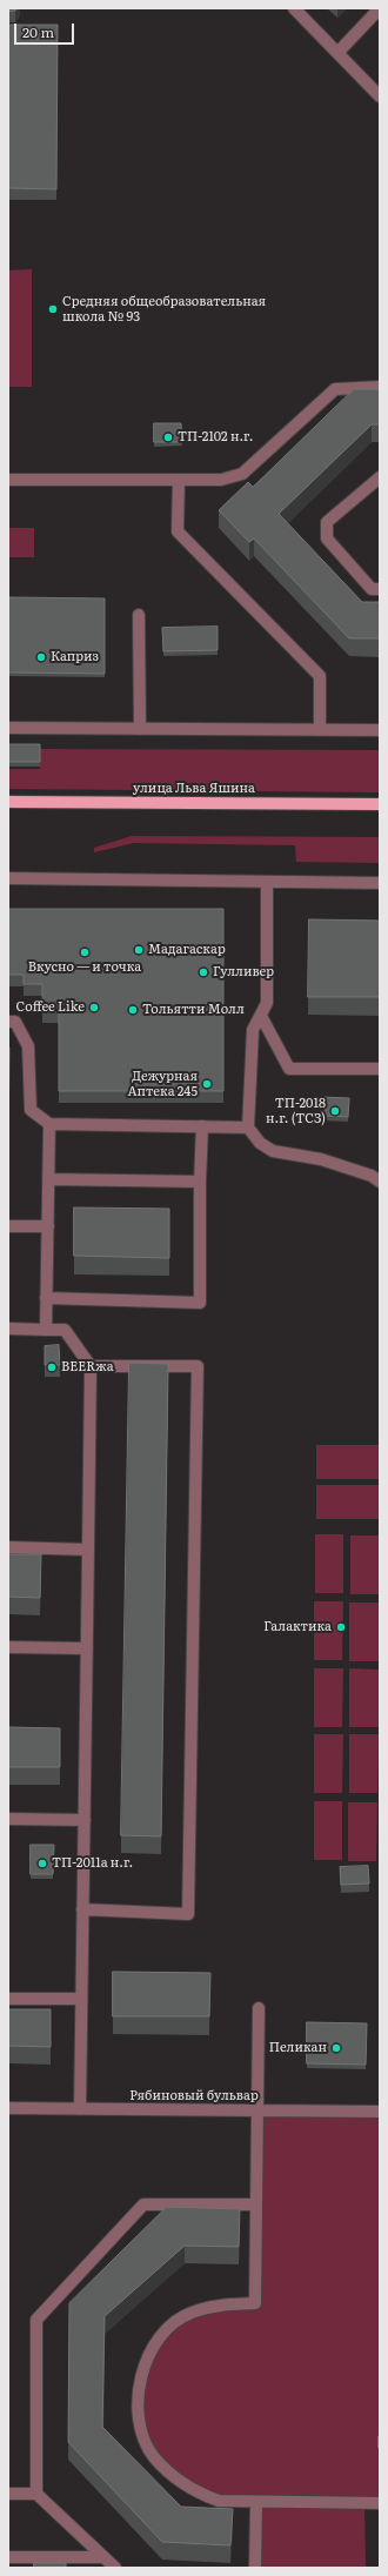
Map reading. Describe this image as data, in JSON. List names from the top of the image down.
{
  "streets": {
    "main road": ["улица Льва Яшина"],
    "street": ["Рябиновый бульвар"]
  },
  "places": [
    "Средняя общеобразовательная школа № 93",
    "ТП-2102 н.г.",
    "Каприз",
    "Мадагаскар",
    "Вкусно — и точка",
    "Гулливер",
    "Coffee Like",
    "Тольятти Молл",
    "Дежурная Аптека 245",
    "ТП-2018 н.г. (ТСЗ)",
    "BEERжа",
    "Галактика",
    "ТП-2011а н.г.",
    "Пеликан"
  ],
  "scale_bar": "20 m"
}
